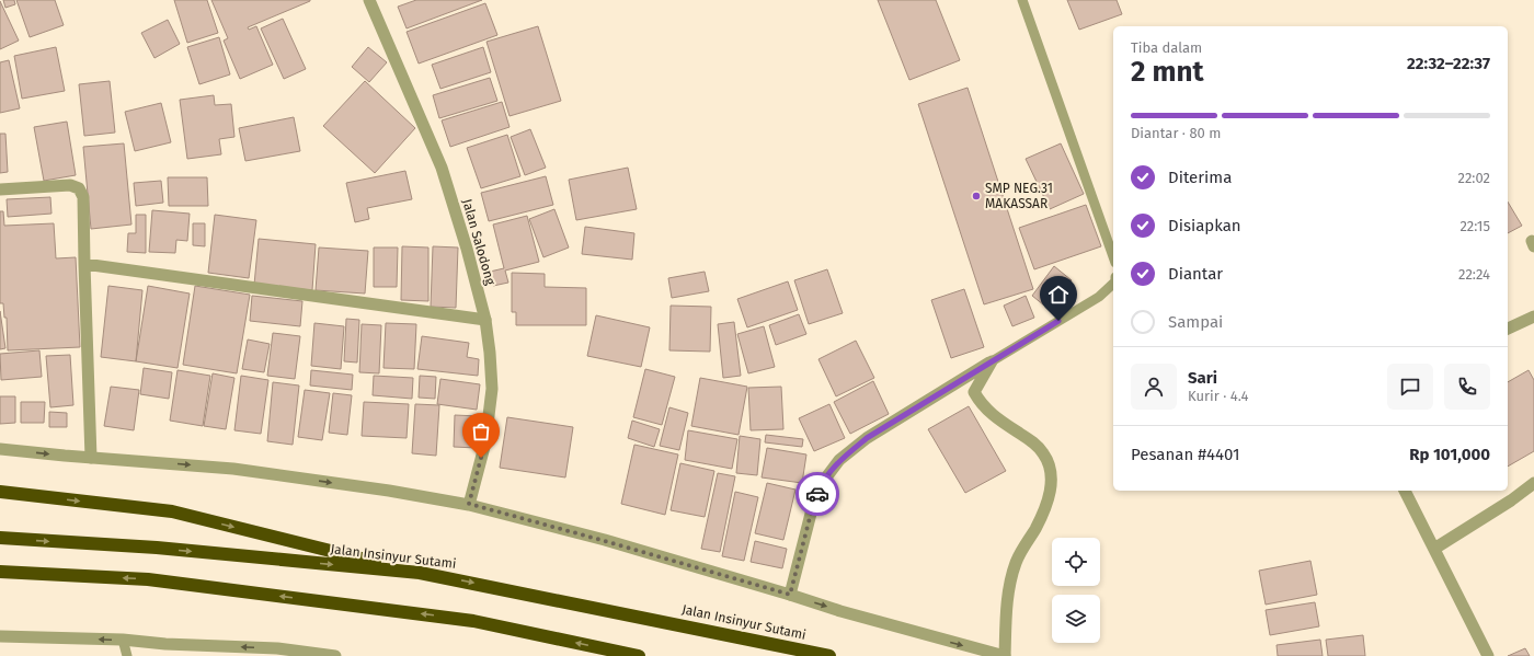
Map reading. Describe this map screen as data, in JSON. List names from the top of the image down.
{
  "streets": {
    "highway": ["Jalan Insinyur Sutami"],
    "street": ["Jalan Salodong"]
  },
  "places": ["SMP NEG.31 MAKASSAR"],
  "page": {
    "heading": ["2 mnt", "Tiba dalam", "22:32–22:37"],
    "panel": [
      "Sari",
      "Kurir · 4.4",
      "Pesanan #4401",
      "Rp 101,000"
    ],
    "bar": "Diantar · 80 m",
    "list": [
      ["Diterima", "22:02"],
      ["Disiapkan", "22:15"],
      ["Diantar", "22:24"],
      "Sampai"
    ]
  }
}
